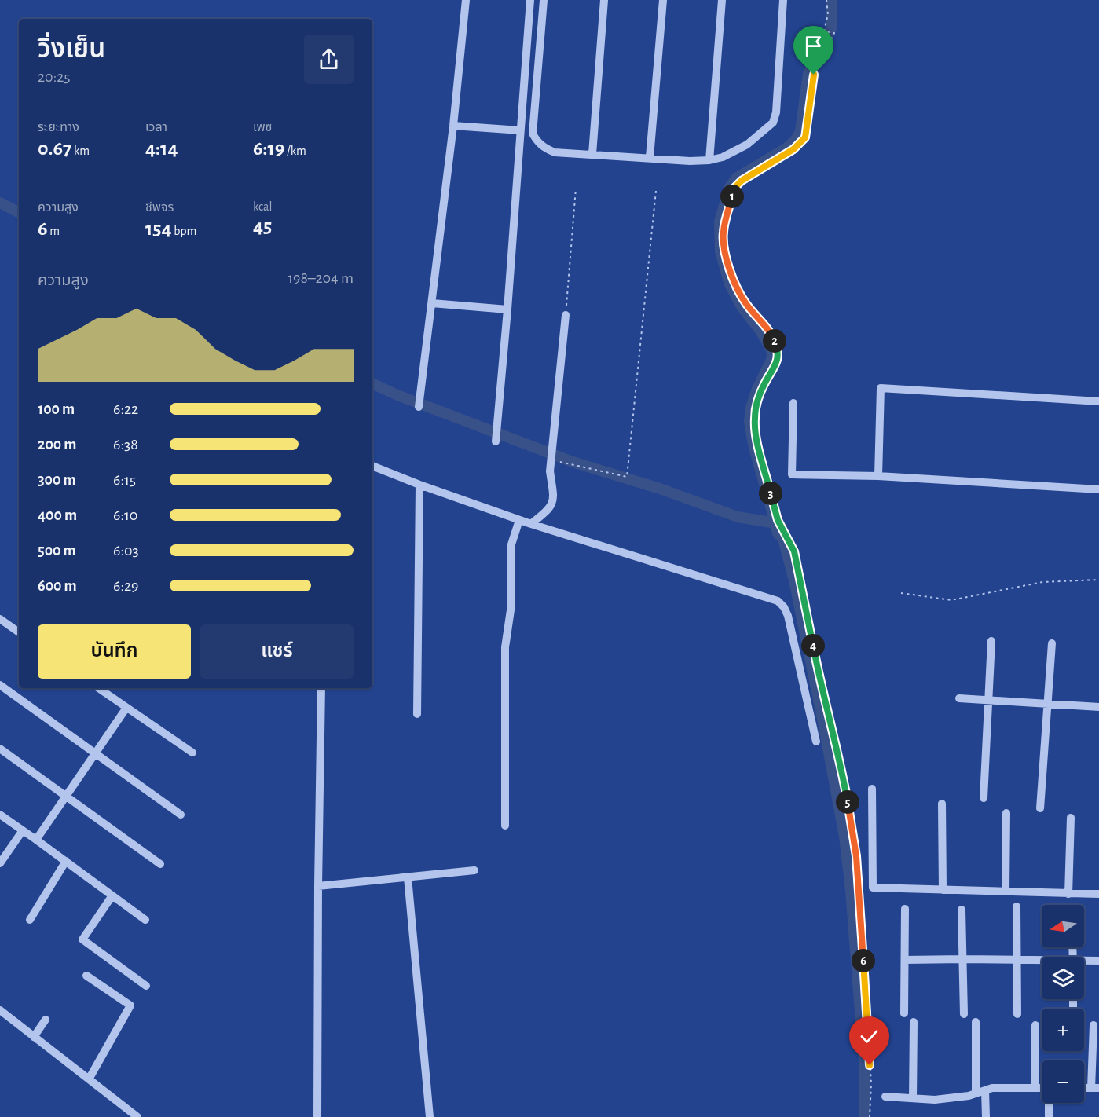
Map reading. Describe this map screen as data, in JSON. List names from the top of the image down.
{
  "north": "left",
  "page": {
    "heading": ["วิ่งเย็น", "20:25"],
    "stats": [
      ["ระยะทาง", "0.67 km"],
      ["เวลา", "4:14"],
      ["เพซ", "6:19 /km"],
      ["ความสูง", "6 m"],
      ["ชีพจร", "154 bpm"],
      ["kcal", "45"]
    ],
    "pins": [
      "1",
      "2",
      "3",
      "4",
      "5",
      "6"
    ],
    "chart": ["ความสูง", "198–204 m"],
    "list": [
      {
        "name": "100 m",
        "note": "6:22"
      },
      {
        "name": "200 m",
        "note": "6:38"
      },
      {
        "name": "300 m",
        "note": "6:15"
      },
      {
        "name": "400 m",
        "note": "6:10"
      },
      {
        "name": "500 m",
        "note": "6:03"
      },
      {
        "name": "600 m",
        "note": "6:29"
      }
    ],
    "buttons": ["บันทึก", "แชร์"],
    "map_buttons": ["+", "−"]
  }
}
